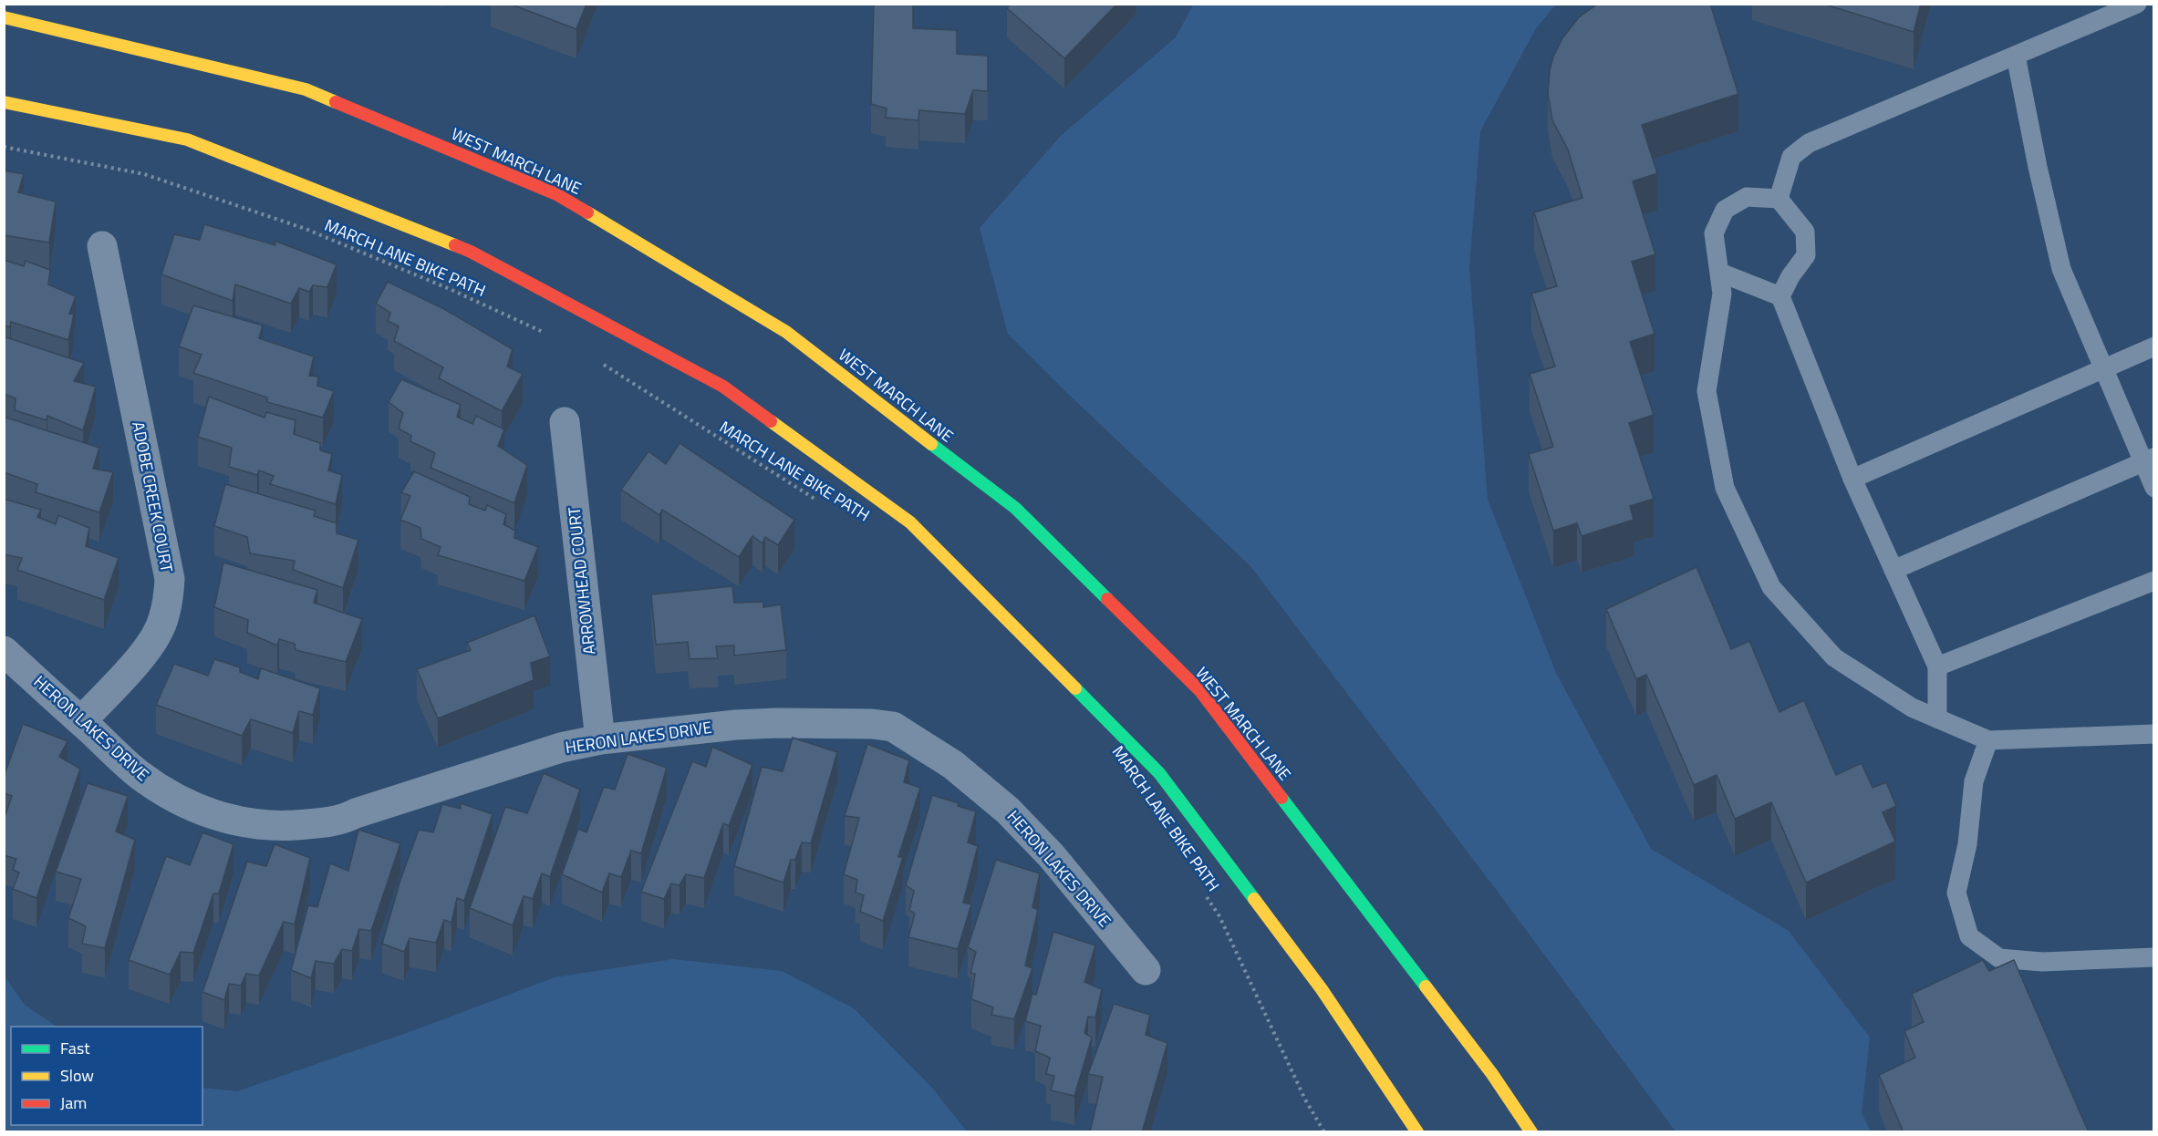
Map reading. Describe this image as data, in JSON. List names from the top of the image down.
{
  "streets": {
    "main road": ["WEST MARCH LANE"],
    "street": ["ADOBE CREEK COURT", "ARROWHEAD COURT", "HERON LAKES DRIVE"],
    "path": ["MARCH LANE BIKE PATH"]
  },
  "crossings": [
    ["ADOBE CREEK COURT", "HERON LAKES DRIVE"],
    ["ARROWHEAD COURT", "HERON LAKES DRIVE"]
  ],
  "legend": ["Fast", "Slow", "Jam"]
}
